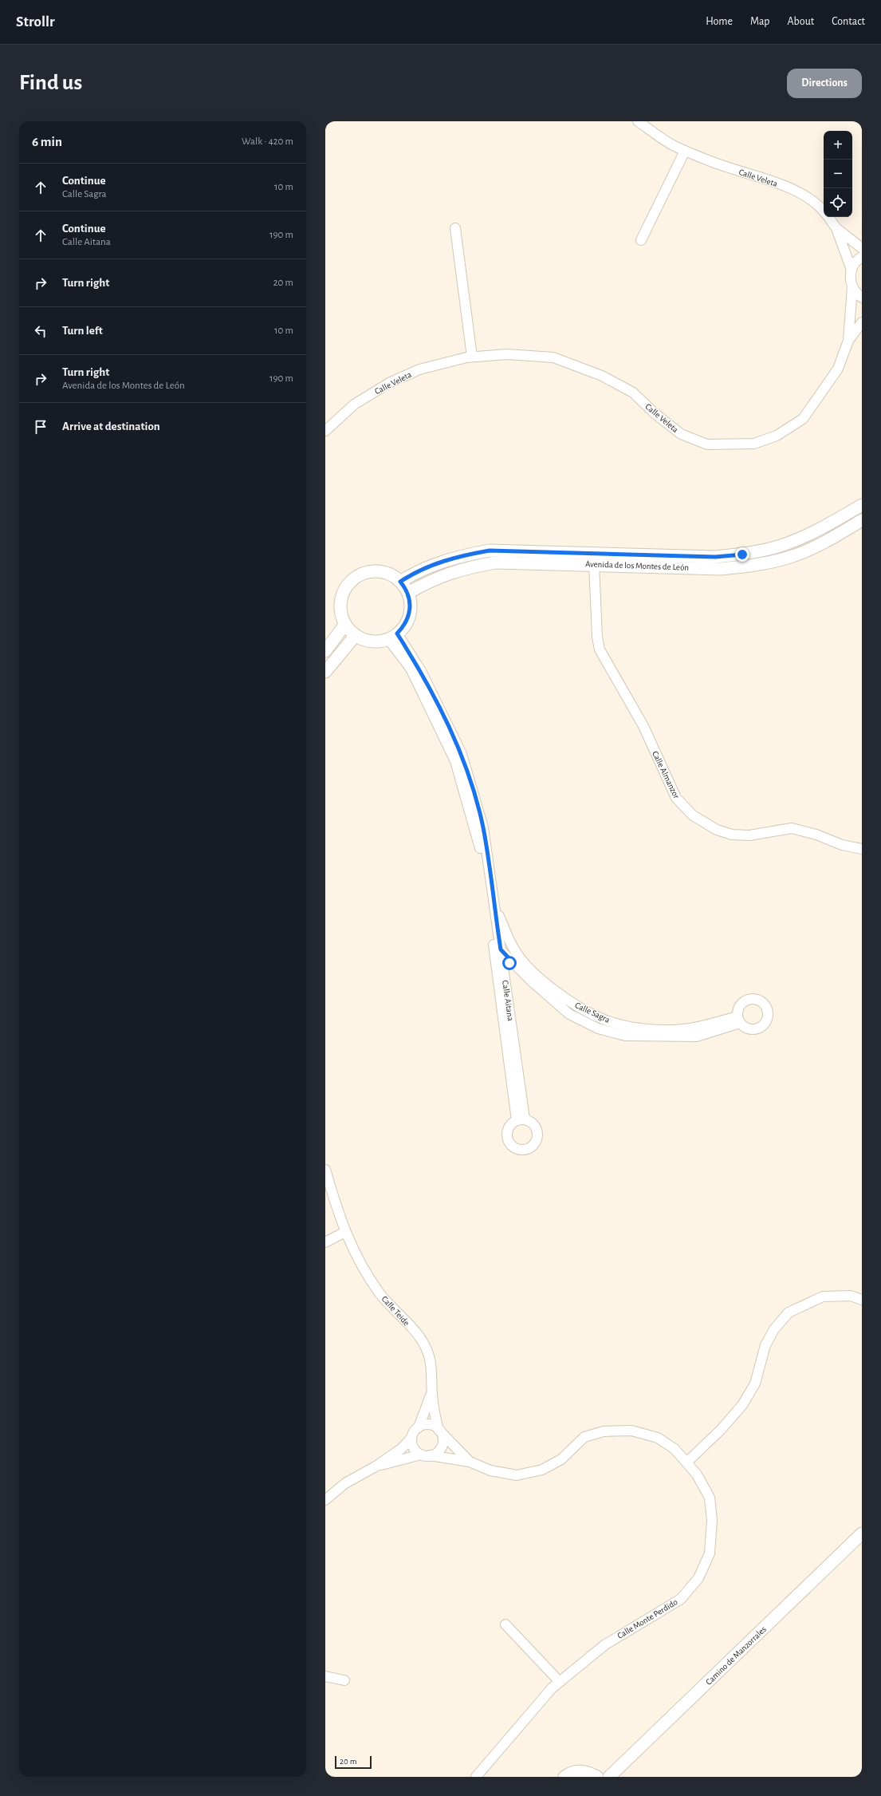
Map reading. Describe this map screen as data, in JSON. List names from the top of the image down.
{
  "streets": {
    "street": [
      "Calle Veleta",
      "Avenida de los Montes de León",
      "Calle Almanzor",
      "Calle Aitana",
      "Calle Sagra",
      "Calle Teide",
      "Calle Monte Perdido",
      "Camino de Manzorrales"
    ]
  },
  "crossings": [
    ["Avenida de los Montes de León", "Calle Almanzor"],
    ["Avenida de los Montes de León", "Calle Aitana"],
    ["Calle Aitana", "Calle Sagra"],
    ["Calle Teide", "Calle Monte Perdido"]
  ],
  "scale_bar": "20 m",
  "page": {
    "header": "Strollr",
    "nav": [
      "Home",
      "Map",
      "About",
      "Contact"
    ],
    "buttons": "Directions",
    "title": "Find us",
    "heading": ["6 min", "Walk · 420 m"],
    "map_buttons": ["+", "−"],
    "list": [
      ["Continue", "Calle Sagra", "10 m"],
      ["Continue", "Calle Aitana", "190 m"],
      ["Turn right", "20 m"],
      ["Turn left", "10 m"],
      ["Turn right", "Avenida de los Montes de León", "190 m"],
      "Arrive at destination"
    ],
    "scale": "20 m"
  }
}
